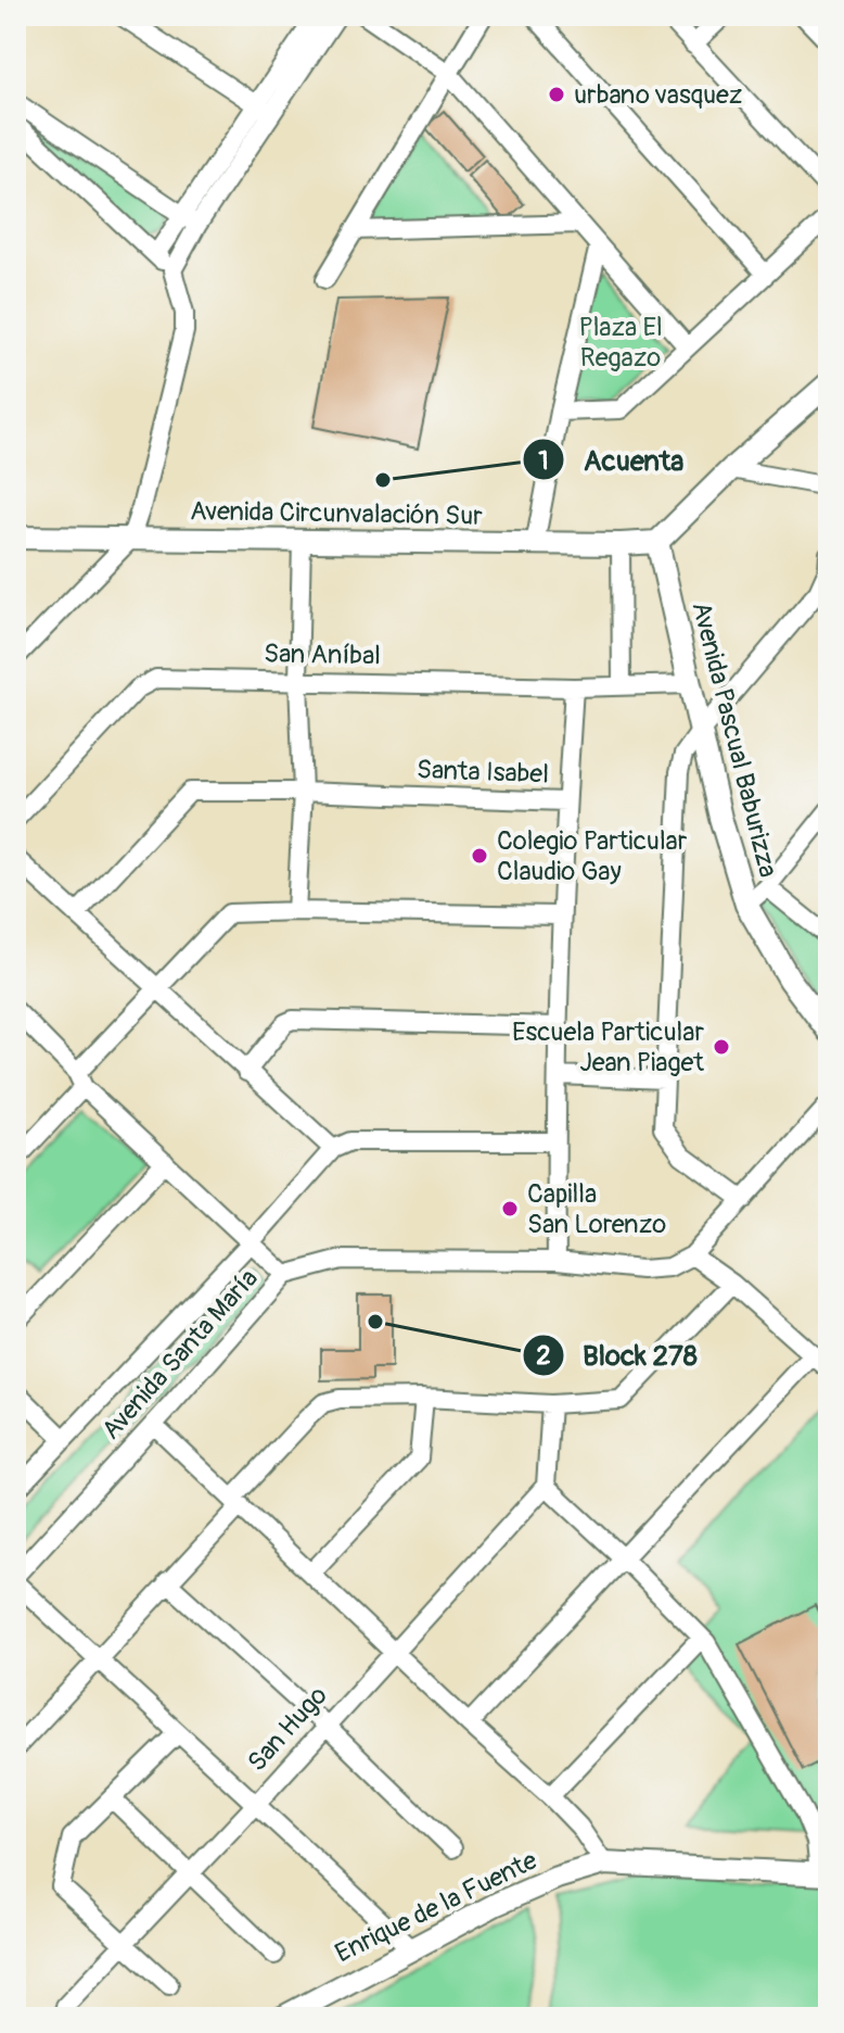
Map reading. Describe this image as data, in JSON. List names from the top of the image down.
{
  "streets": {
    "main road": ["Avenida Circunvalación Sur", "Avenida Pascual Baburizza", "Enrique de la Fuente"],
    "street": [
      "San Aníbal",
      "Santa Isabel",
      "Avenida Santa María",
      "San Hugo"
    ]
  },
  "crossings": [
    ["Avenida Circunvalación Sur", "Avenida Pascual Baburizza"],
    ["San Aníbal", "Avenida Pascual Baburizza"],
    ["Santa Isabel", "Avenida Santa María"]
  ],
  "parks": ["Plaza El Regazo"],
  "places": [
    "urbano vasquez",
    "Acuenta",
    "Colegio Particular Claudio Gay",
    "Escuela Particular Jean Piaget",
    "Capilla San Lorenzo",
    "Block 278"
  ]
}
